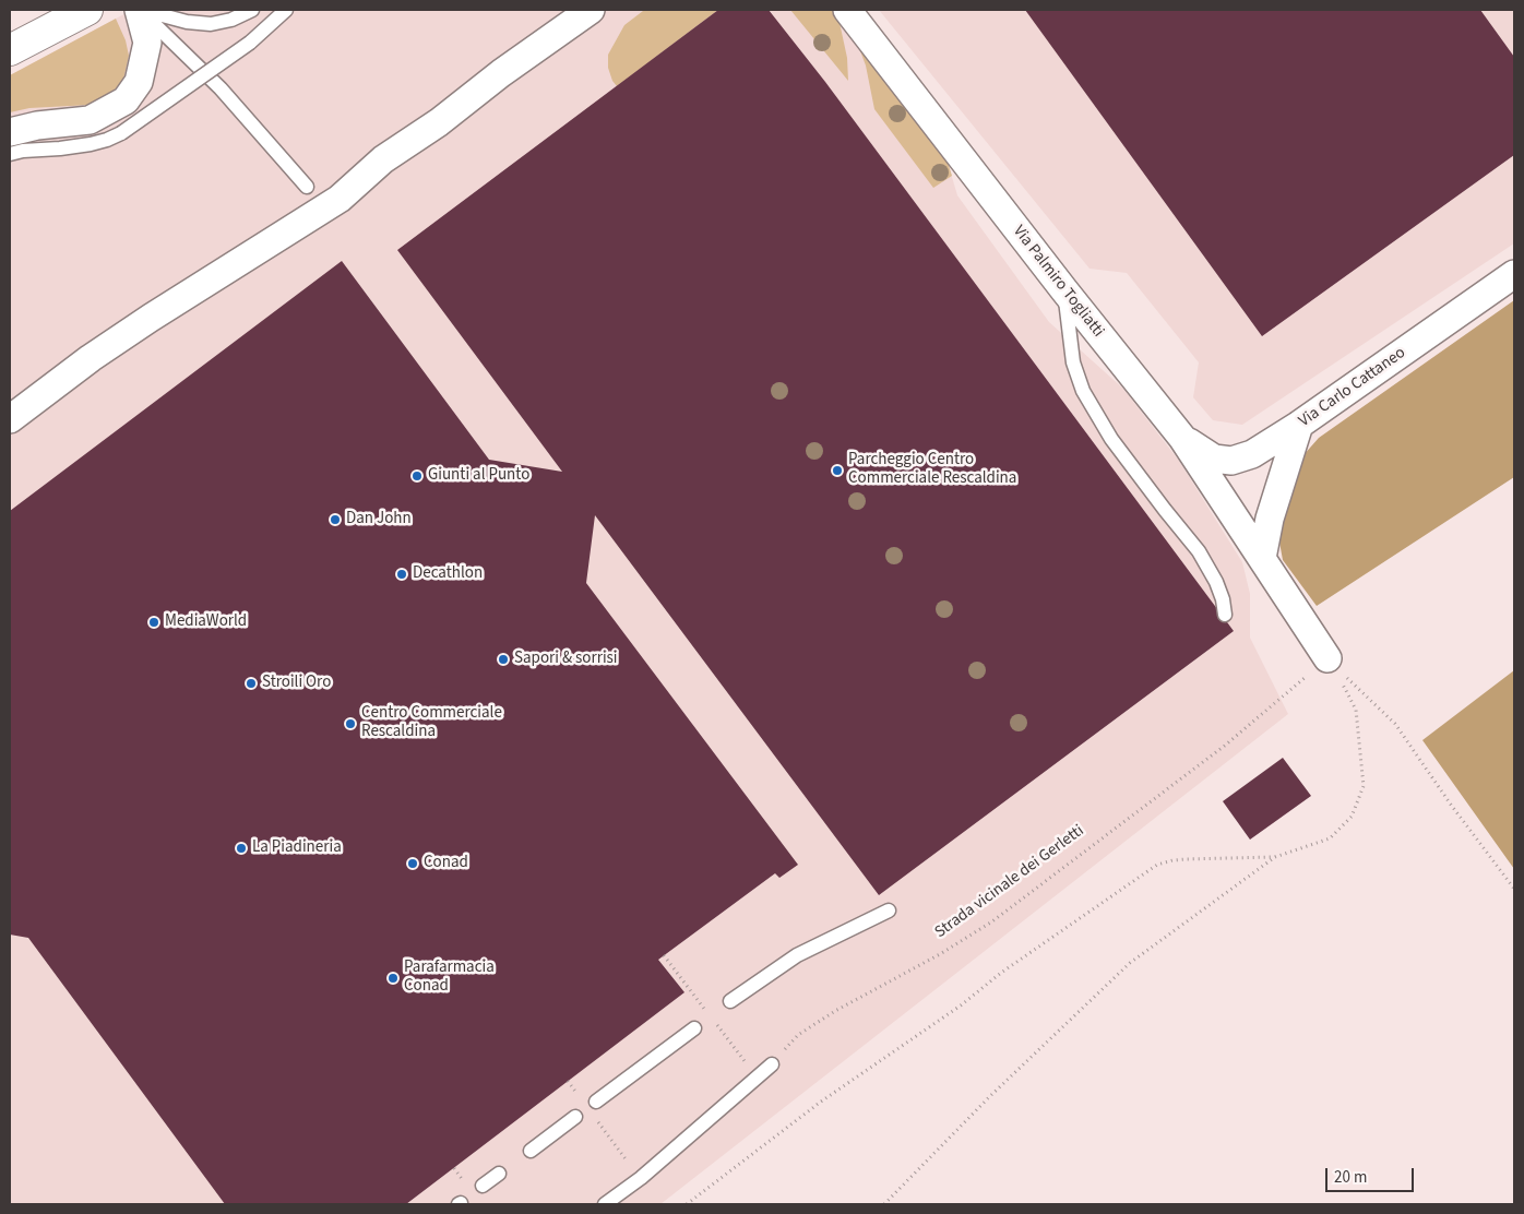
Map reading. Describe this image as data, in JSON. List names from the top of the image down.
{
  "streets": {
    "street": ["Via Palmiro Togliatti", "Via Carlo Cattaneo"],
    "path": ["Strada vicinale dei Gerletti"]
  },
  "crossings": [
    ["Via Palmiro Togliatti", "Via Carlo Cattaneo"],
    ["Via Palmiro Togliatti", "Strada vicinale dei Gerletti"]
  ],
  "places": [
    "Parcheggio Centro Commerciale Rescaldina",
    "Giunti al Punto",
    "Dan John",
    "Decathlon",
    "MediaWorld",
    "Sapori & sorrisi",
    "Stroili Oro",
    "Centro Commerciale Rescaldina",
    "La Piadineria",
    "Conad",
    "Parafarmacia Conad"
  ],
  "scale_bar": "20 m"
}
